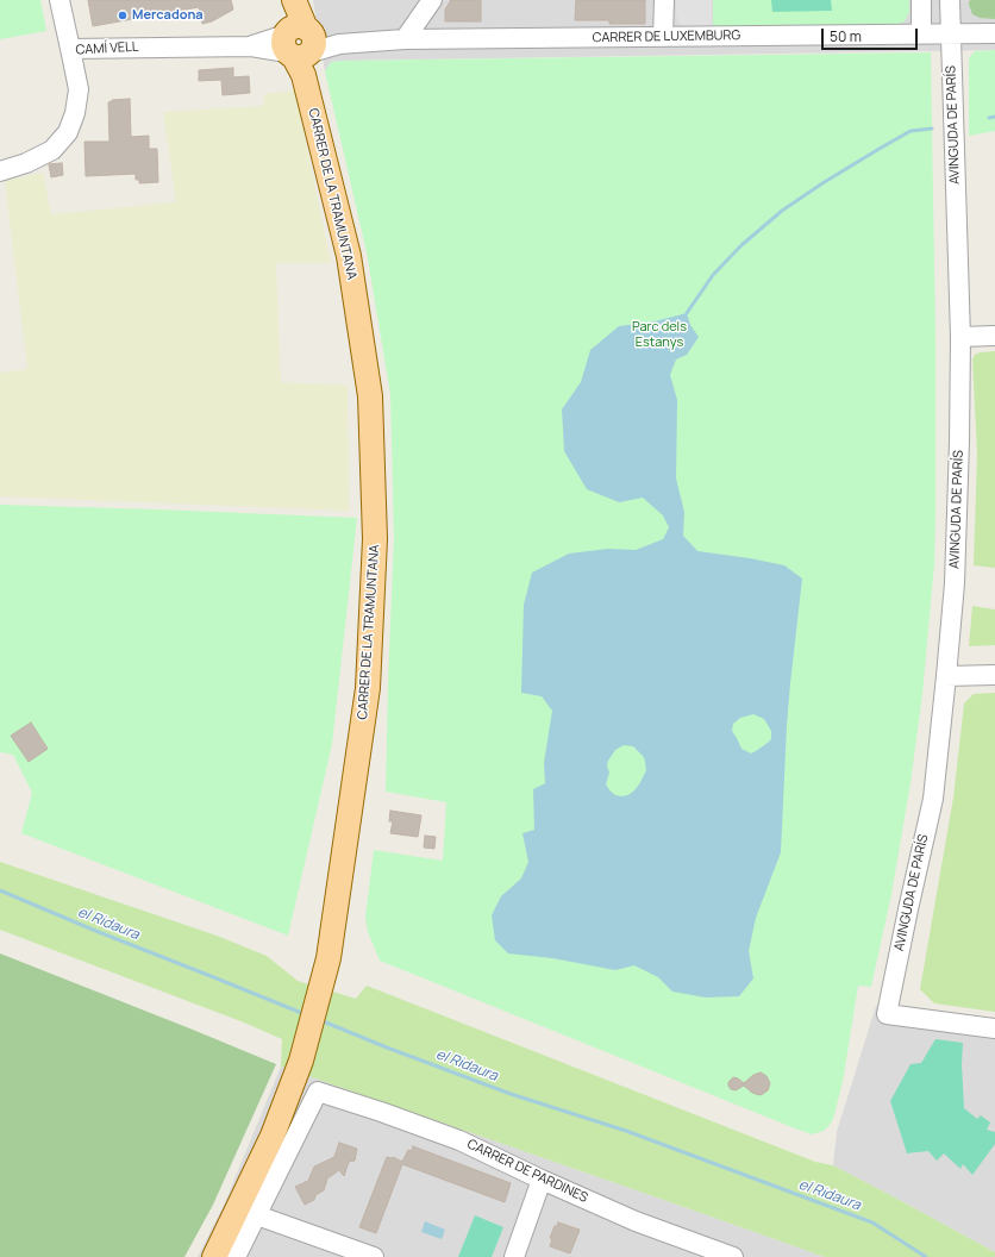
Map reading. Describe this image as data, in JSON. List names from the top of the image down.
{
  "streets": {
    "main road": ["CARRER DE LA TRAMUNTANA"],
    "street": [
      "CARRER DE LUXEMBURG",
      "CAMÍ VELL",
      "AVINGUDA DE PARÍS",
      "CARRER DE PARDINES"
    ]
  },
  "crossings": [
    ["CARRER DE LUXEMBURG", "CAMÍ VELL"],
    ["CARRER DE LUXEMBURG", "AVINGUDA DE PARÍS"],
    ["CARRER DE LUXEMBURG", "CARRER DE LA TRAMUNTANA"],
    ["CAMÍ VELL", "CARRER DE LA TRAMUNTANA"]
  ],
  "water": ["el Ridaura"],
  "parks": ["Parc dels Estanys"],
  "places": ["Mercadona"],
  "scale_bar": "50 m"
}
